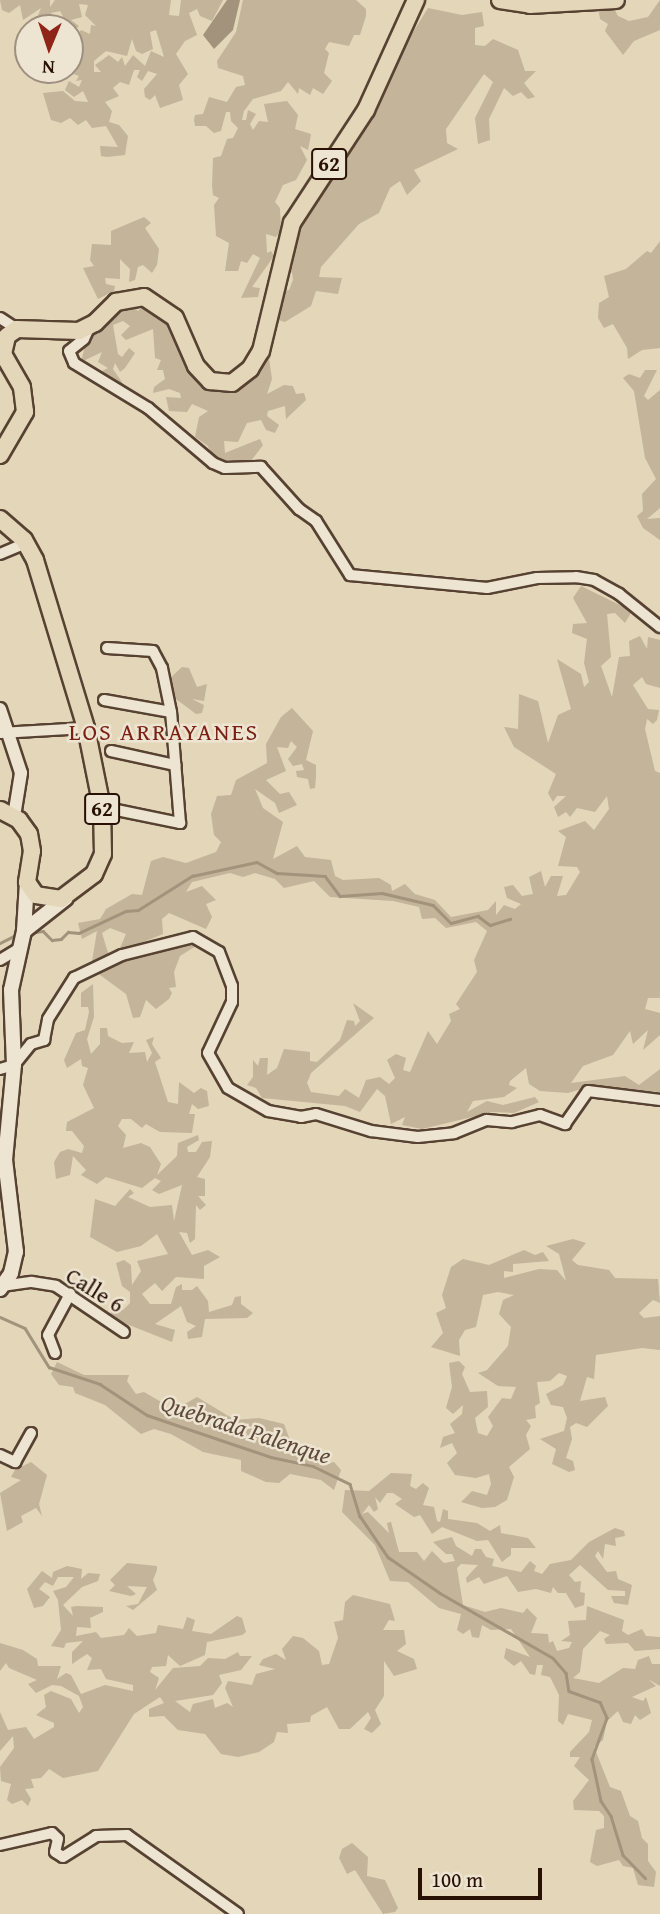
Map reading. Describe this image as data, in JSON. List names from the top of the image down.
{
  "streets": {
    "main road": ["62"],
    "street": ["Calle 6"]
  },
  "districts": ["LOS ARRAYANES"],
  "water": ["Quebrada Palenque"],
  "scale_bar": "100 m",
  "north": "bottom"
}
